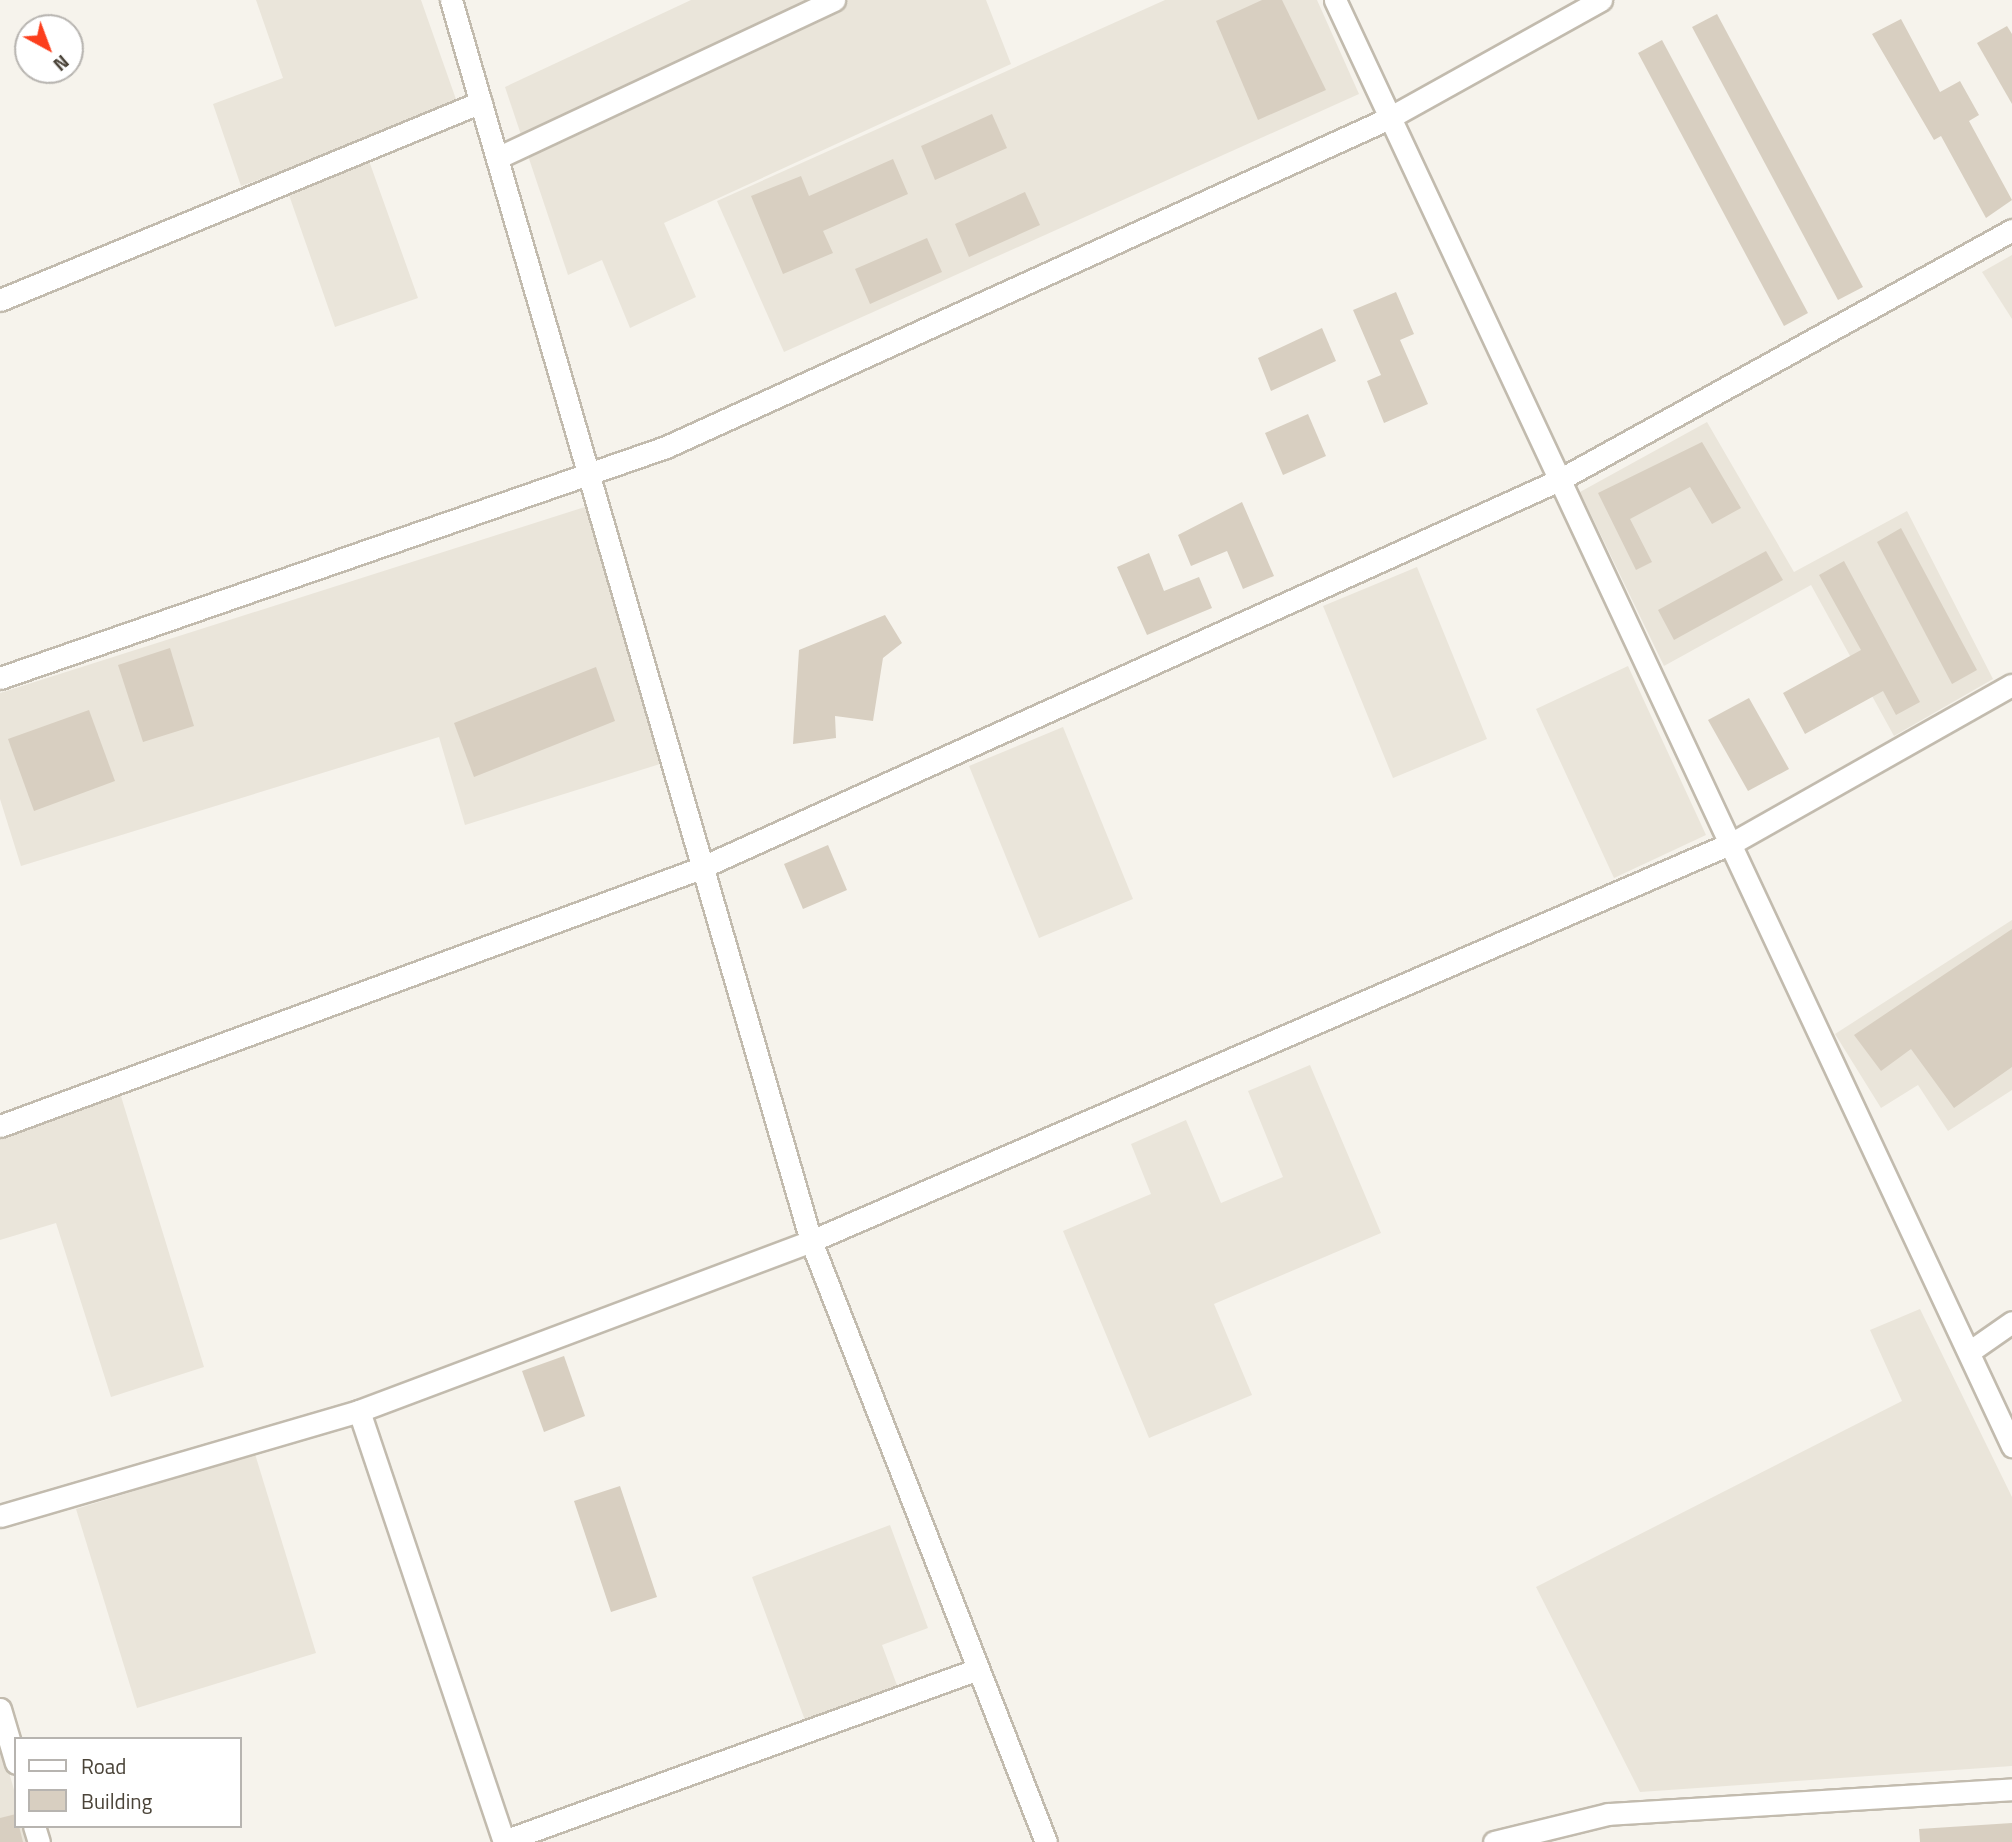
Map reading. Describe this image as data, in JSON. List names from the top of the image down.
{
  "legend": ["Road", "Building"],
  "north": "bottom right"
}
